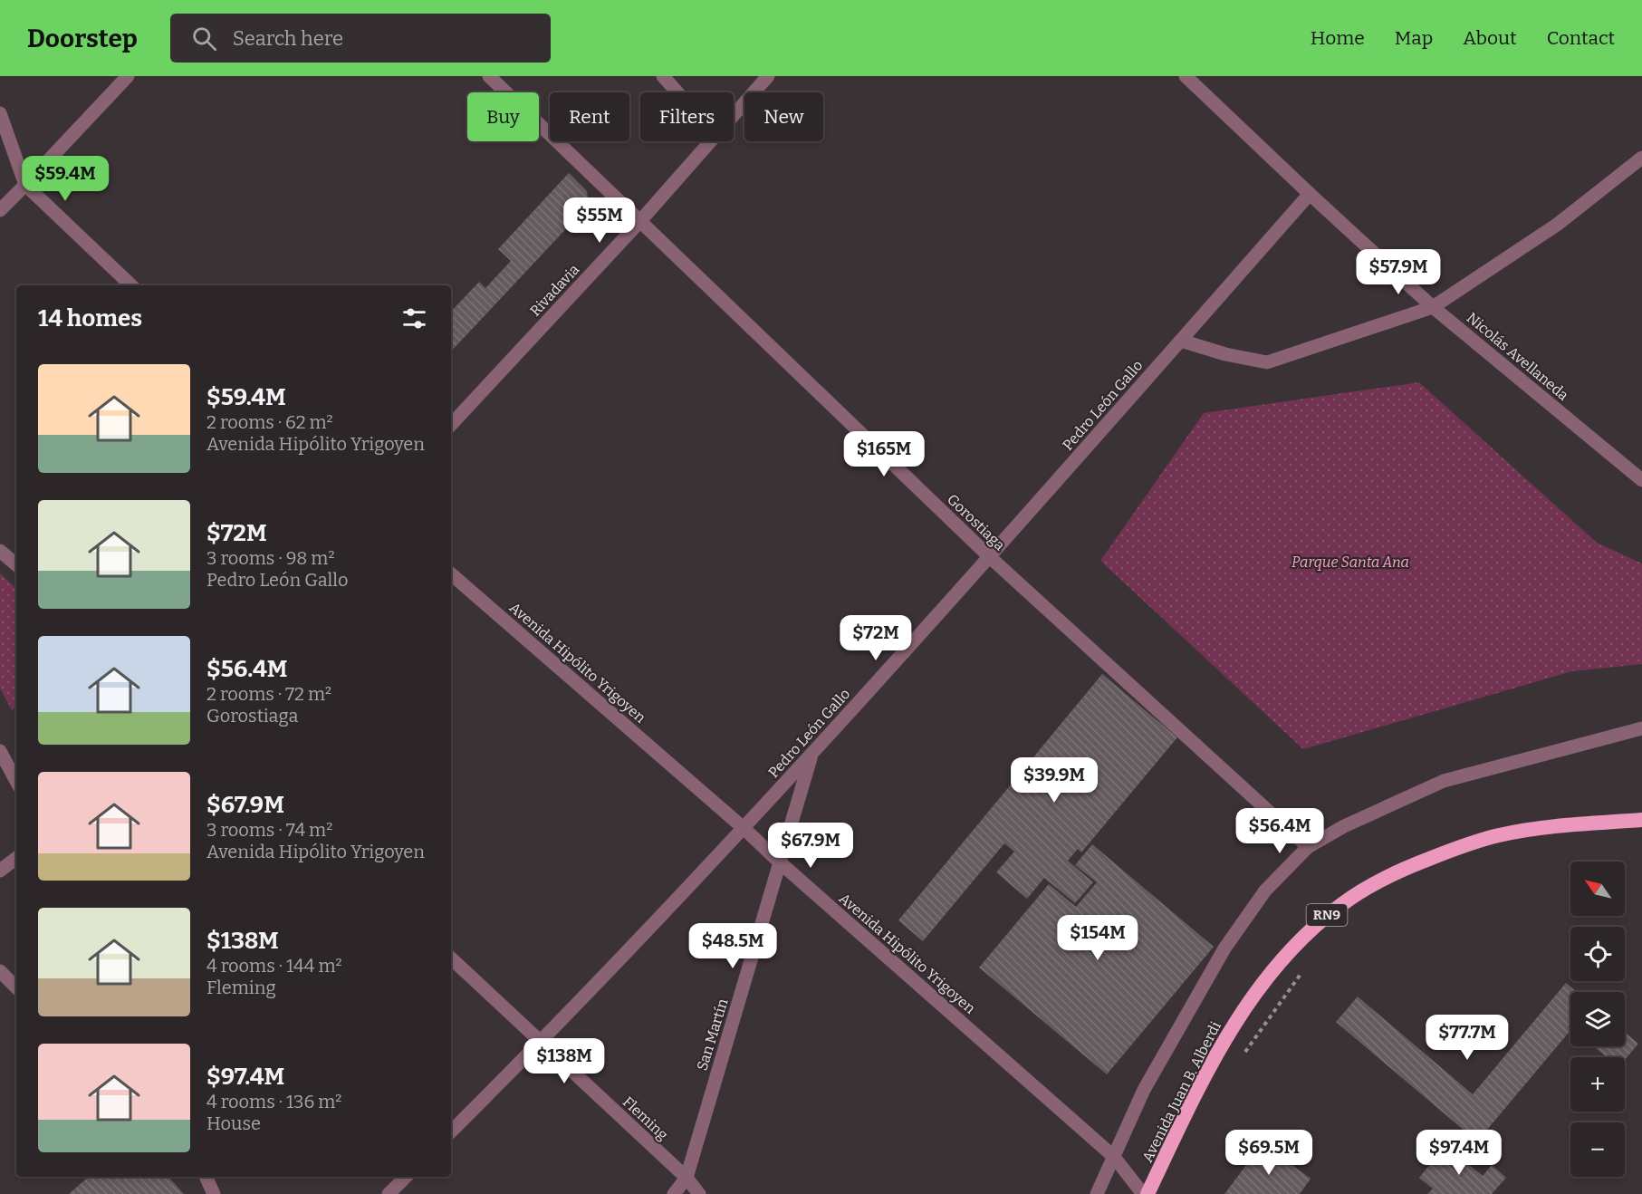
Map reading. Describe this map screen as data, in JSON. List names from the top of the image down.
{
  "streets": {
    "highway": ["RN9", "Avenida Juan B. Alberdi"],
    "street": [
      "Rivadavia",
      "Nicolás Avellaneda",
      "Pedro León Gallo",
      "Gorostiaga",
      "Avenida Hipólito Yrigoyen",
      "San Martín",
      "Fleming"
    ]
  },
  "crossings": [
    ["Rivadavia", "Gorostiaga"],
    ["Nicolás Avellaneda", "Pedro León Gallo"],
    ["Pedro León Gallo", "Gorostiaga"],
    ["Pedro León Gallo", "Avenida Hipólito Yrigoyen"],
    ["Pedro León Gallo", "San Martín"],
    ["Pedro León Gallo", "Fleming"],
    ["Avenida Hipólito Yrigoyen", "San Martín"],
    ["San Martín", "Fleming"]
  ],
  "parks": ["Parque Santa Ana"],
  "north": "top left",
  "page": {
    "header": "Doorstep",
    "search": "Search here",
    "nav": [
      "Home",
      "Map",
      "About",
      "Contact"
    ],
    "chip": [
      "Buy",
      "Rent",
      "Filters",
      "New"
    ],
    "price": [
      "$59.4M",
      "$55M",
      "$57.9M",
      "$165M",
      "$72M",
      "$39.9M",
      "$56.4M",
      "$67.9M",
      "$154M",
      "$48.5M",
      "$77.7M",
      "$138M",
      "$69.5M",
      "$97.4M"
    ],
    "heading": "14 homes",
    "list": [
      {
        "name": "$59.4M",
        "note": "2 rooms · 62 m² · Avenida Hipólito Yrigoyen"
      },
      {
        "name": "$72M",
        "note": "3 rooms · 98 m² · Pedro León Gallo"
      },
      {
        "name": "$56.4M",
        "note": "2 rooms · 72 m² · Gorostiaga"
      },
      {
        "name": "$67.9M",
        "note": "3 rooms · 74 m² · Avenida Hipólito Yrigoyen"
      },
      {
        "name": "$138M",
        "note": "4 rooms · 144 m² · Fleming"
      },
      {
        "name": "$97.4M",
        "note": "4 rooms · 136 m² · House"
      }
    ],
    "map_buttons": ["+", "−"]
  }
}
